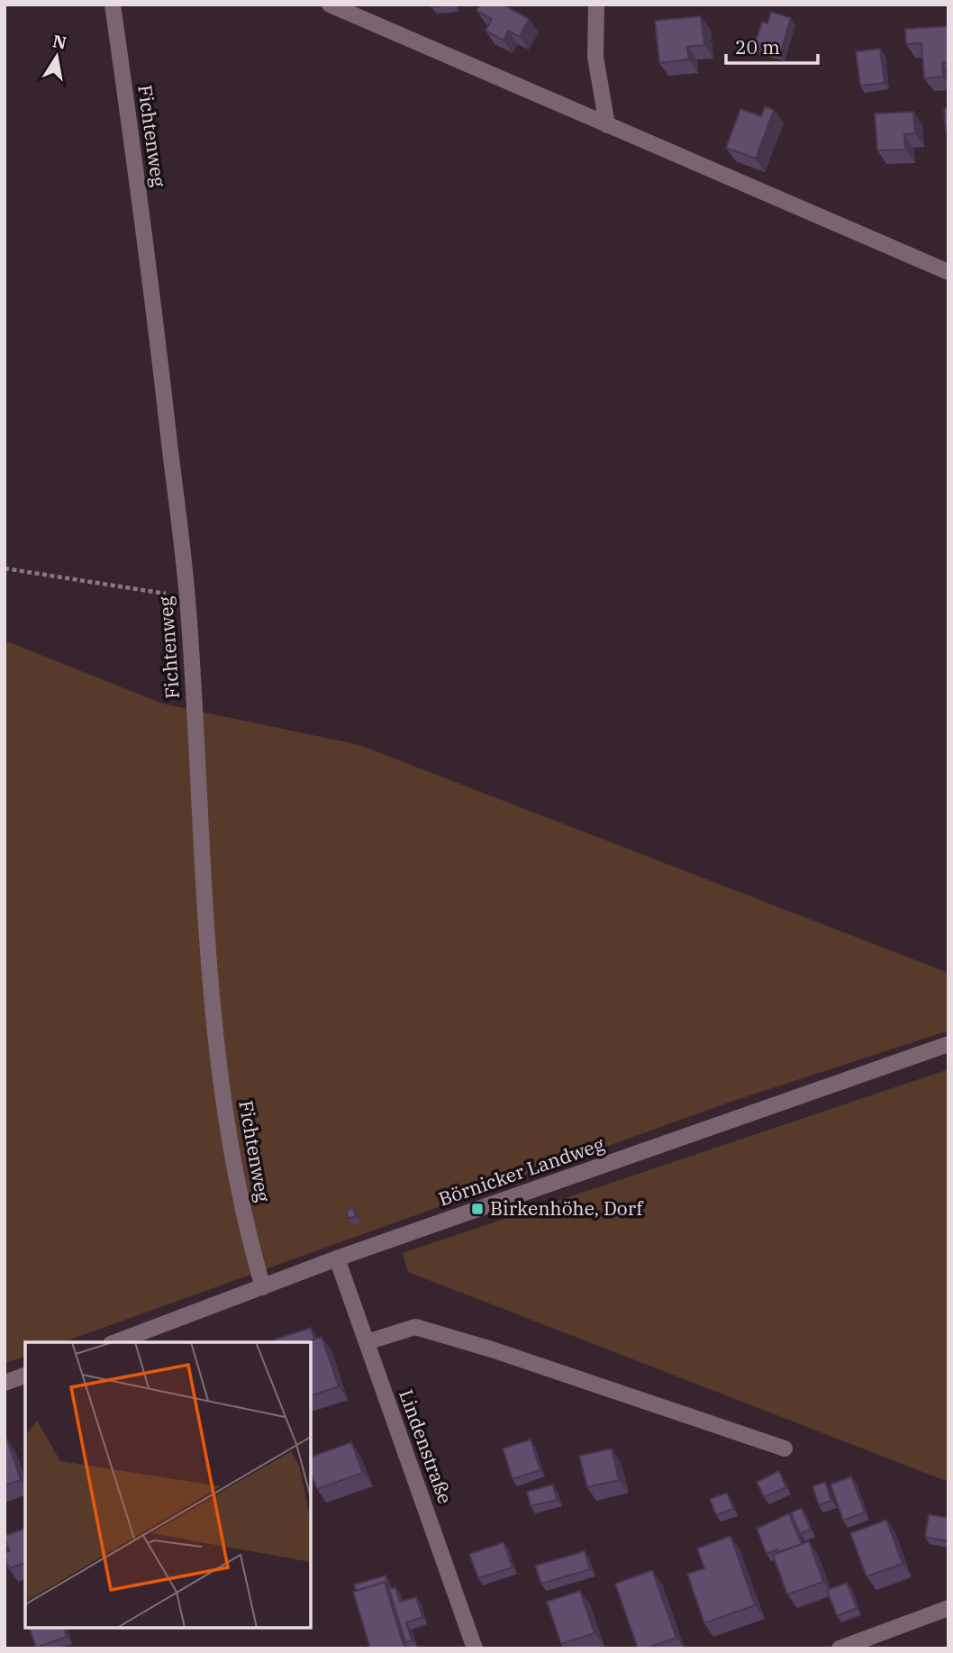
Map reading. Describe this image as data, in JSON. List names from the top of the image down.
{
  "streets": {
    "street": ["Fichtenweg", "Börnicker Landweg", "Lindenstraße"]
  },
  "crossings": [
    ["Fichtenweg", "Börnicker Landweg"],
    ["Börnicker Landweg", "Lindenstraße"]
  ],
  "places": {
    "transit": ["Birkenhöhe, Dorf"]
  },
  "scale_bar": "20 m",
  "north": "top"
}
